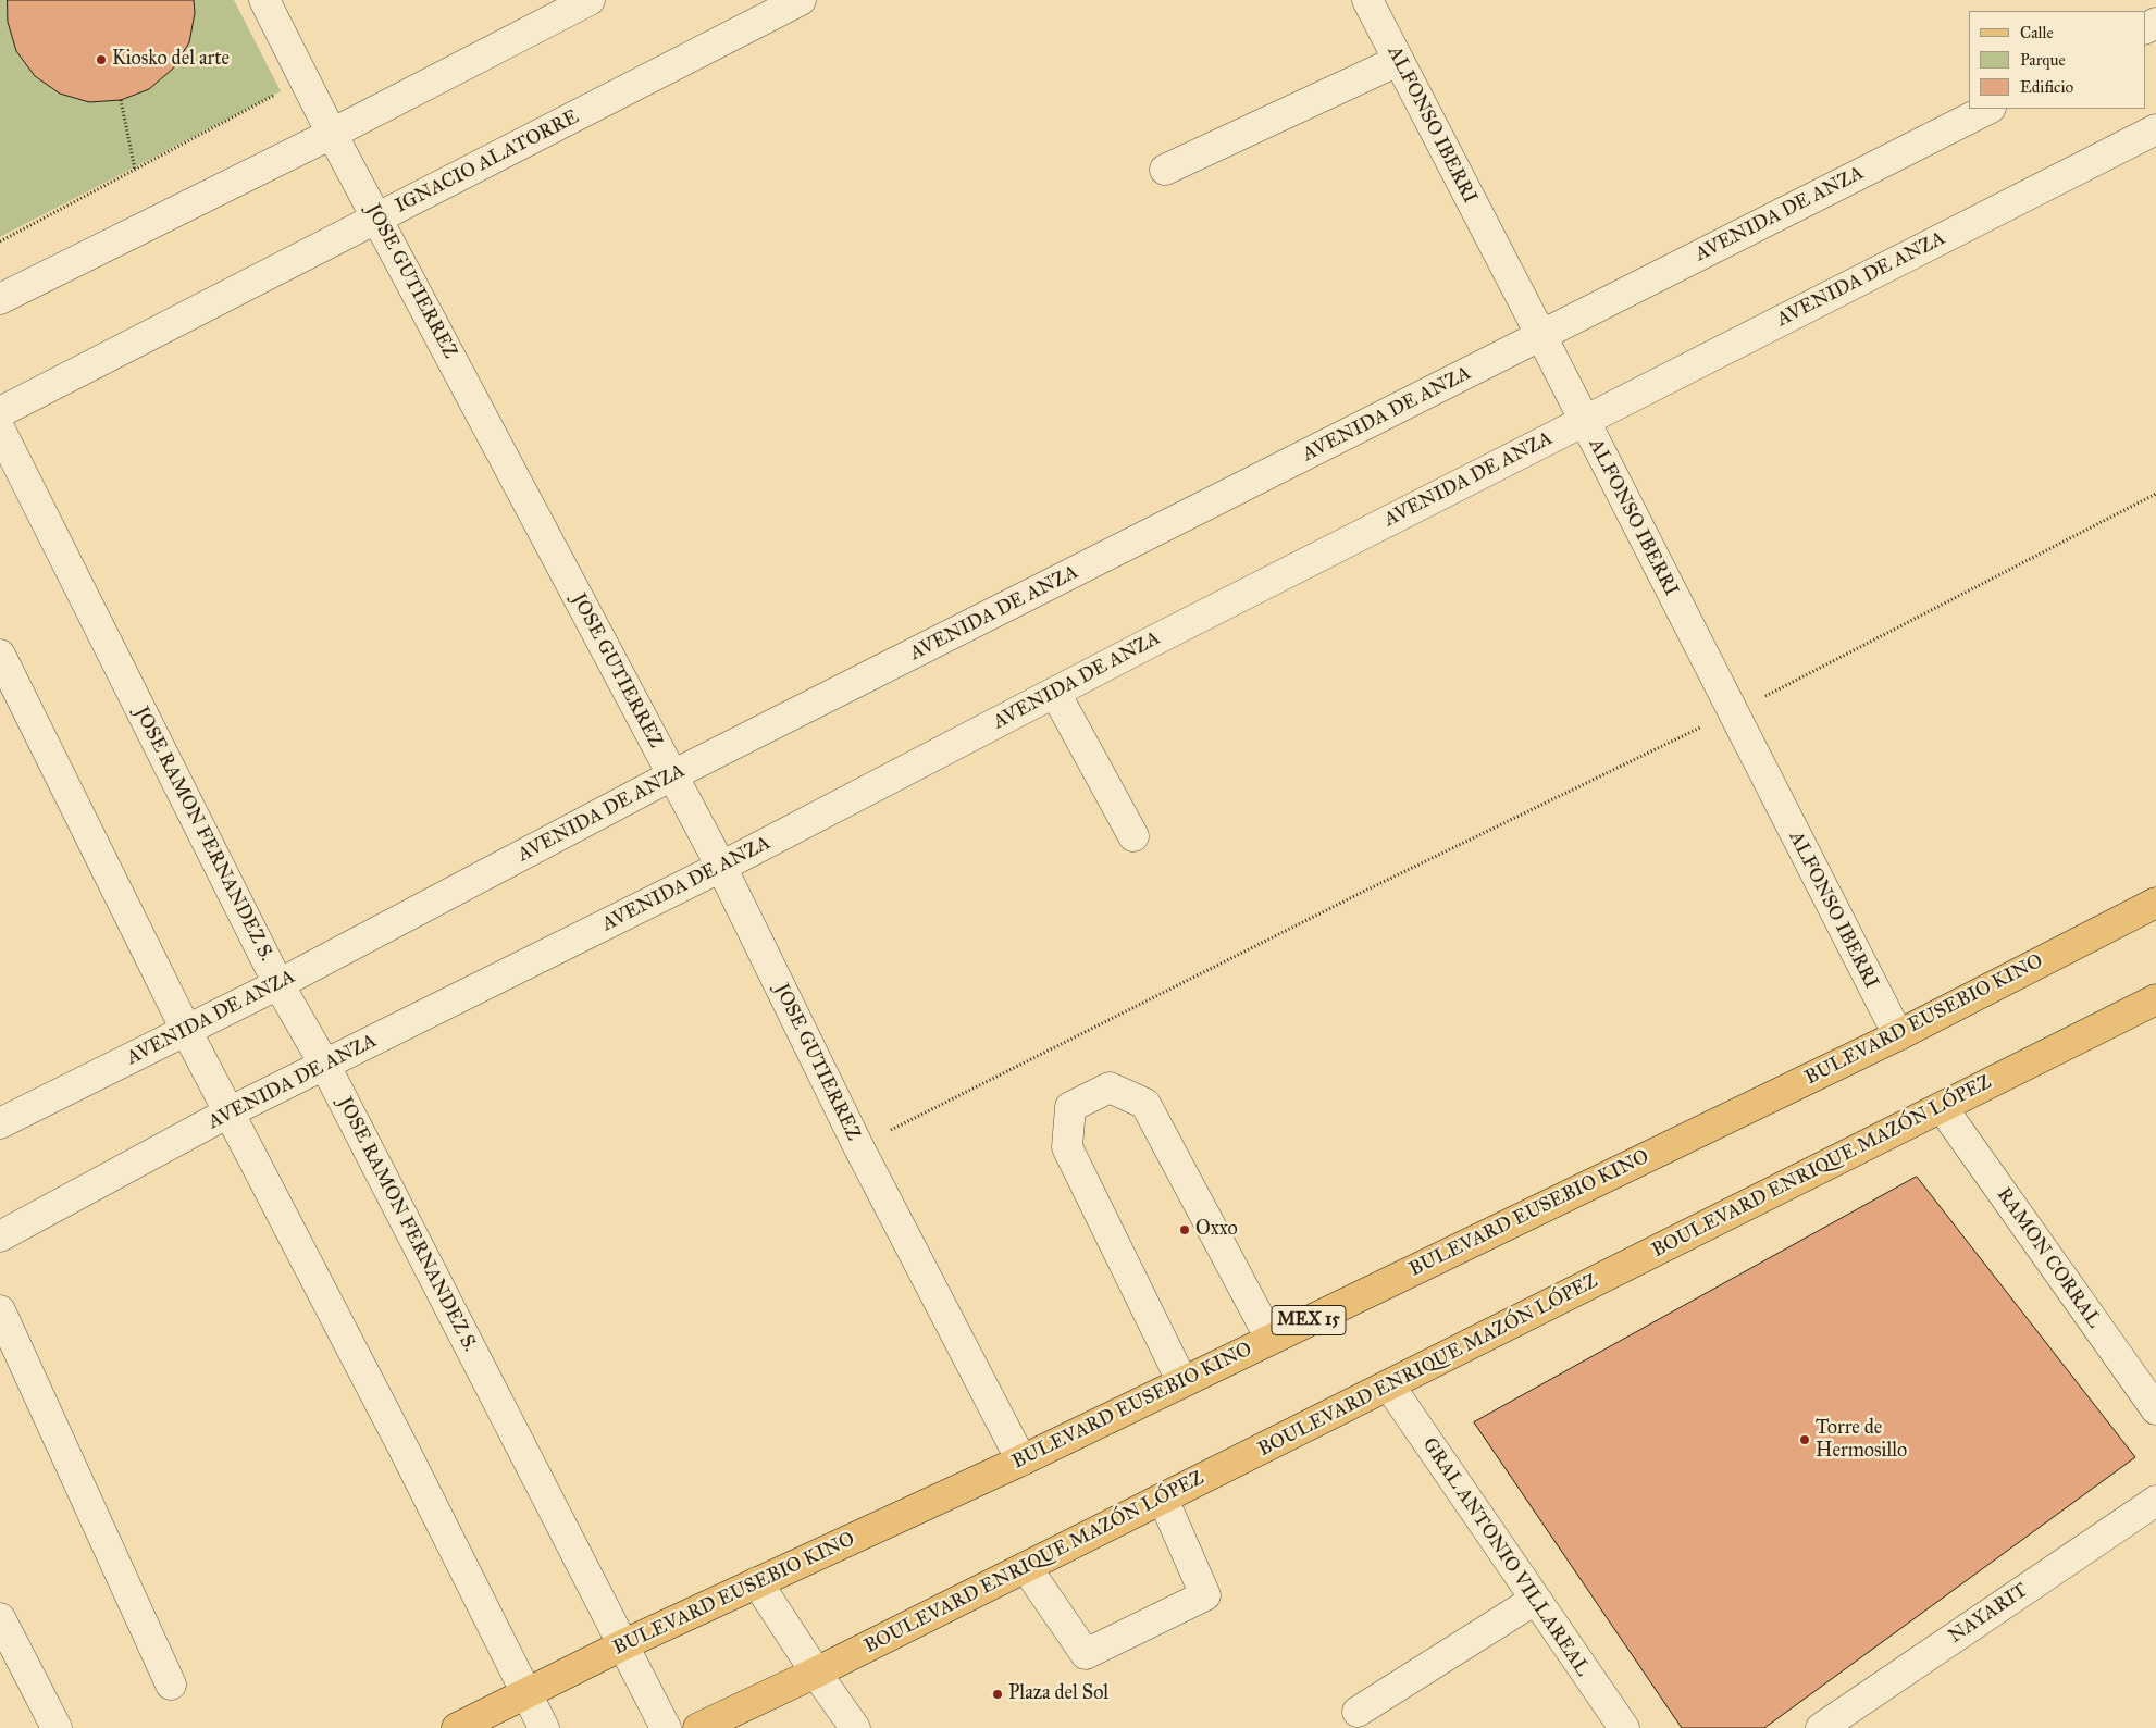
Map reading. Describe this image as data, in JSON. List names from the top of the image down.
{
  "streets": {
    "main road": ["BULEVARD EUSEBIO KINO", "BOULEVARD ENRIQUE MAZÓN LÓPEZ", "MEX 15"],
    "street": [
      "ALFONSO IBERRI",
      "IGNACIO ALATORRE",
      "AVENIDA DE ANZA",
      "JOSE GUTIERREZ",
      "JOSE RAMON FERNANDEZ S.",
      "RAMON CORRAL",
      "GRAL ANTONIO VILLAREAL",
      "NAYARIT"
    ]
  },
  "crossings": [
    ["ALFONSO IBERRI", "AVENIDA DE ANZA"],
    ["ALFONSO IBERRI", "BULEVARD EUSEBIO KINO"],
    ["IGNACIO ALATORRE", "JOSE GUTIERREZ"],
    ["AVENIDA DE ANZA", "JOSE GUTIERREZ"],
    ["AVENIDA DE ANZA", "JOSE RAMON FERNANDEZ S."],
    ["JOSE GUTIERREZ", "BULEVARD EUSEBIO KINO"],
    ["JOSE RAMON FERNANDEZ S.", "BULEVARD EUSEBIO KINO"],
    ["BOULEVARD ENRIQUE MAZÓN LÓPEZ", "RAMON CORRAL"],
    ["BOULEVARD ENRIQUE MAZÓN LÓPEZ", "GRAL ANTONIO VILLAREAL"]
  ],
  "places": [
    "Kiosko del arte",
    "Oxxo",
    "Torre de Hermosillo",
    "Plaza del Sol"
  ],
  "legend": ["Calle", "Parque", "Edificio"]
}
